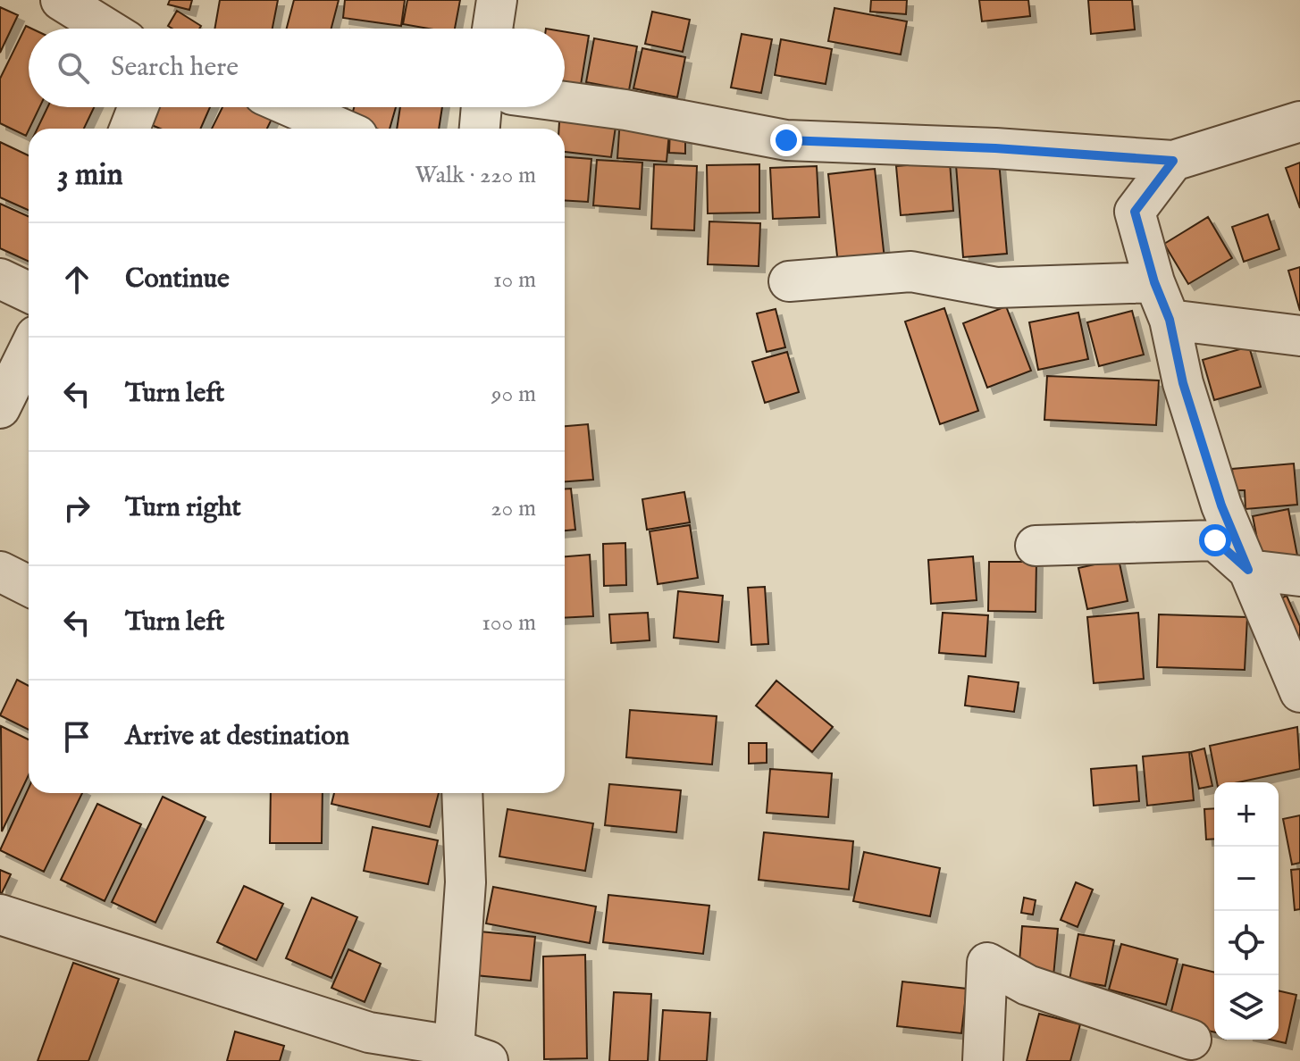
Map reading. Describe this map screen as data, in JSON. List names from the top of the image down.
{
  "page": {
    "search": "Search here",
    "heading": ["3 min", "Walk · 220 m"],
    "list": [
      ["Continue", "10 m"],
      ["Turn left", "90 m"],
      ["Turn right", "20 m"],
      ["Turn left", "100 m"],
      "Arrive at destination"
    ],
    "map_buttons": ["+", "−"]
  }
}
